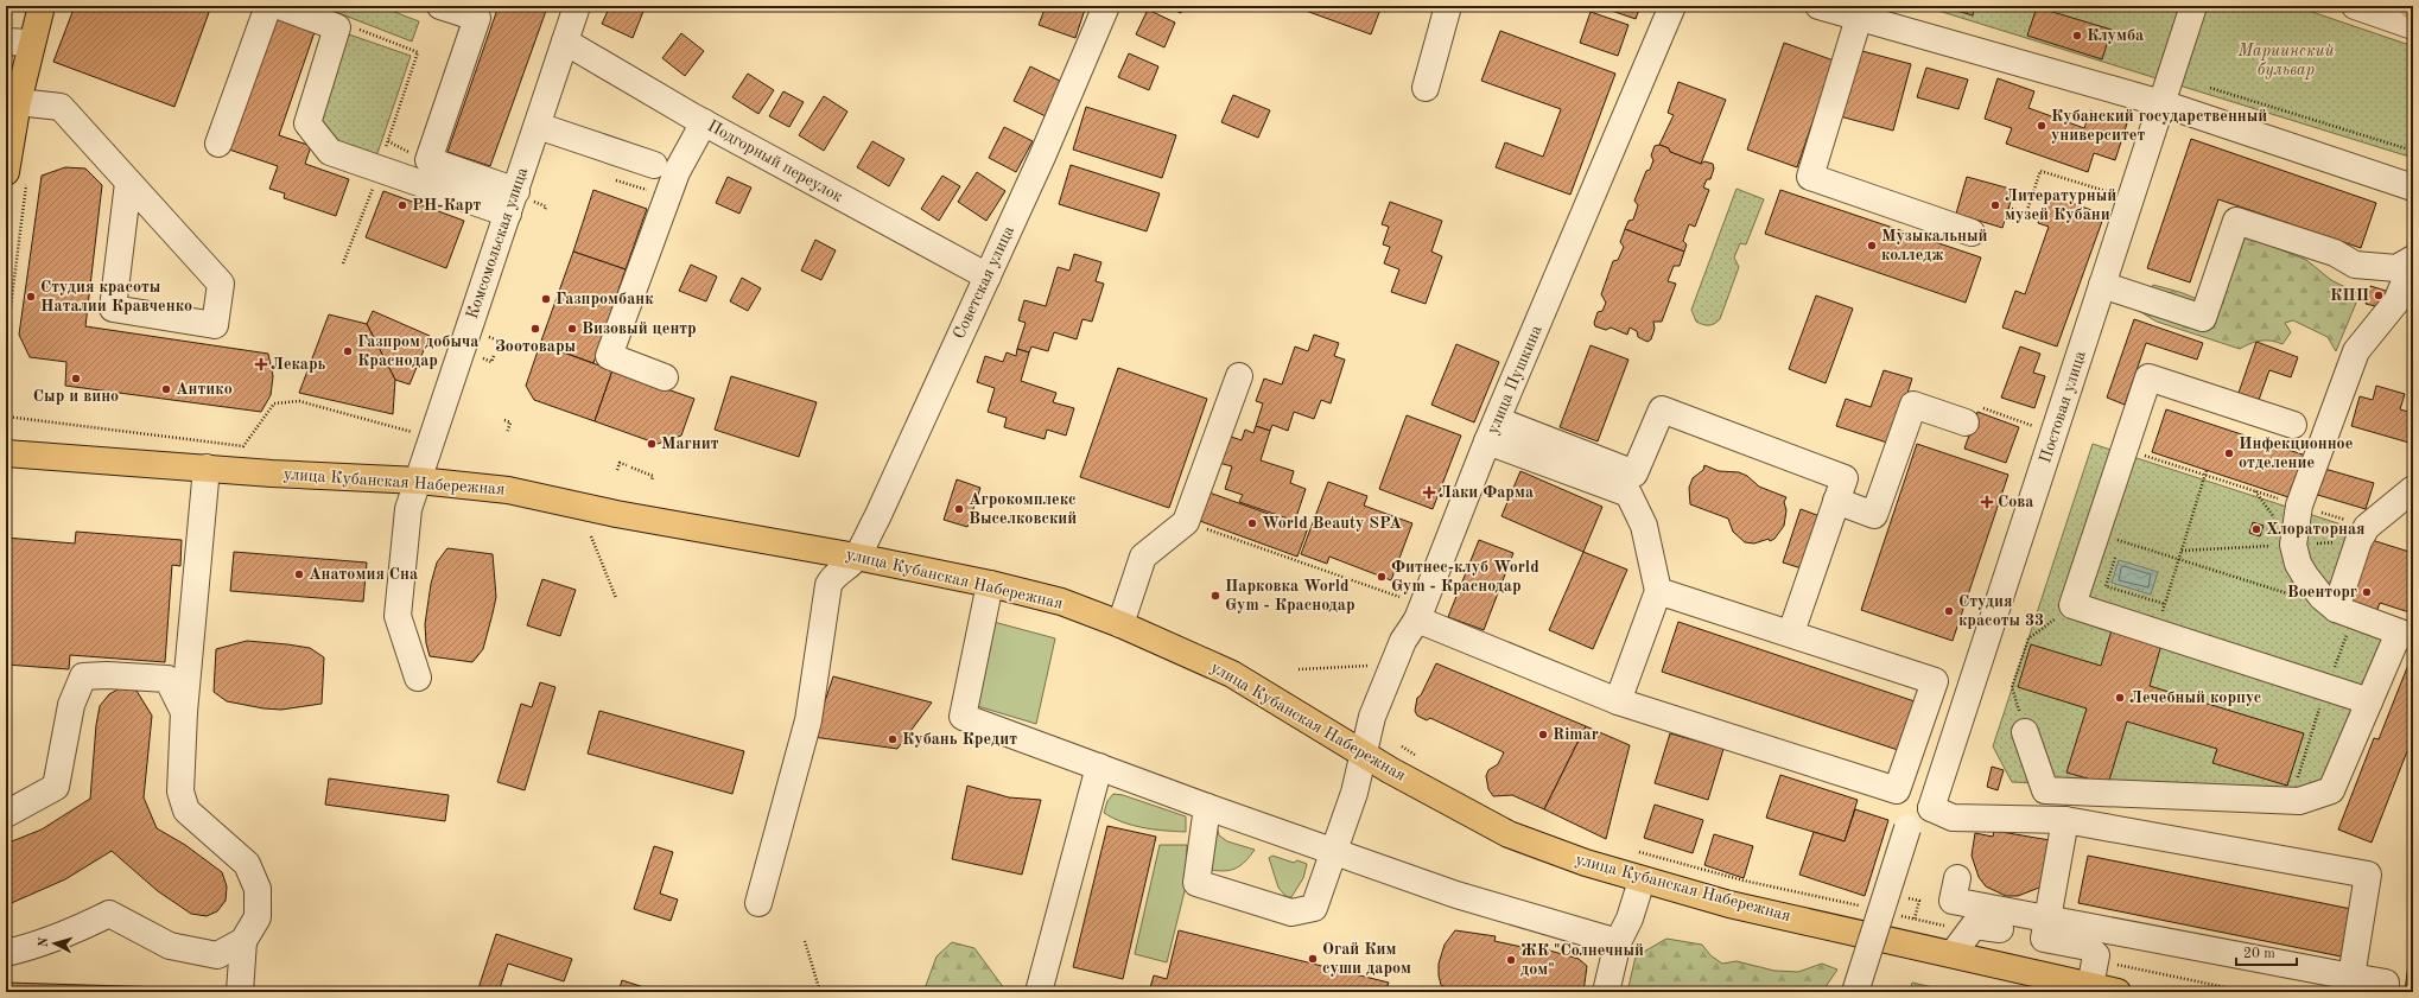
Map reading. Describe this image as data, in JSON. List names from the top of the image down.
{
  "streets": {
    "main road": ["улица Кубанская Набережная"],
    "street": [
      "Подгорный переулок",
      "Комсомольская улица",
      "Советская улица",
      "улица Пушкина",
      "Постовая улица"
    ]
  },
  "crossings": [
    ["Подгорный переулок", "Комсомольская улица"],
    ["Подгорный переулок", "Советская улица"],
    ["Комсомольская улица", "улица Кубанская Набережная"],
    ["Советская улица", "улица Кубанская Набережная"],
    ["улица Пушкина", "улица Кубанская Набережная"]
  ],
  "parks": ["Мариинский бульвар"],
  "places": {
    "other": [
      "Клумба",
      "Кубанский государственный университет",
      "РН-Карт",
      "Литературный музей Кубани",
      "Музыкальный колледж",
      "КПП",
      "Студия красоты Наталии Кравченко",
      "Газпромбанк",
      "Зоотовары",
      "Визовый центр",
      "Газпром добыча Краснодар",
      "Сыр и вино",
      "Антико",
      "Магнит",
      "Инфекционное отделение",
      "Агрокомплекс Выселковский",
      "World Beauty SPA",
      "Хлораторная",
      "Анатомия Сна",
      "Фитнес-клуб World Gym - Краснодар",
      "Военторг",
      "Парковка World Gym - Краснодар",
      "Студия красоты 33",
      "Лечебный корпус",
      "Rimar",
      "Кубань Кредит",
      "Огай Ким суши даром",
      "ЖК \"Солнечный дом\""
    ],
    "health": ["Лекарь", "Лаки Фарма", "Сова"]
  },
  "scale_bar": "20 m",
  "north": "left"
}
